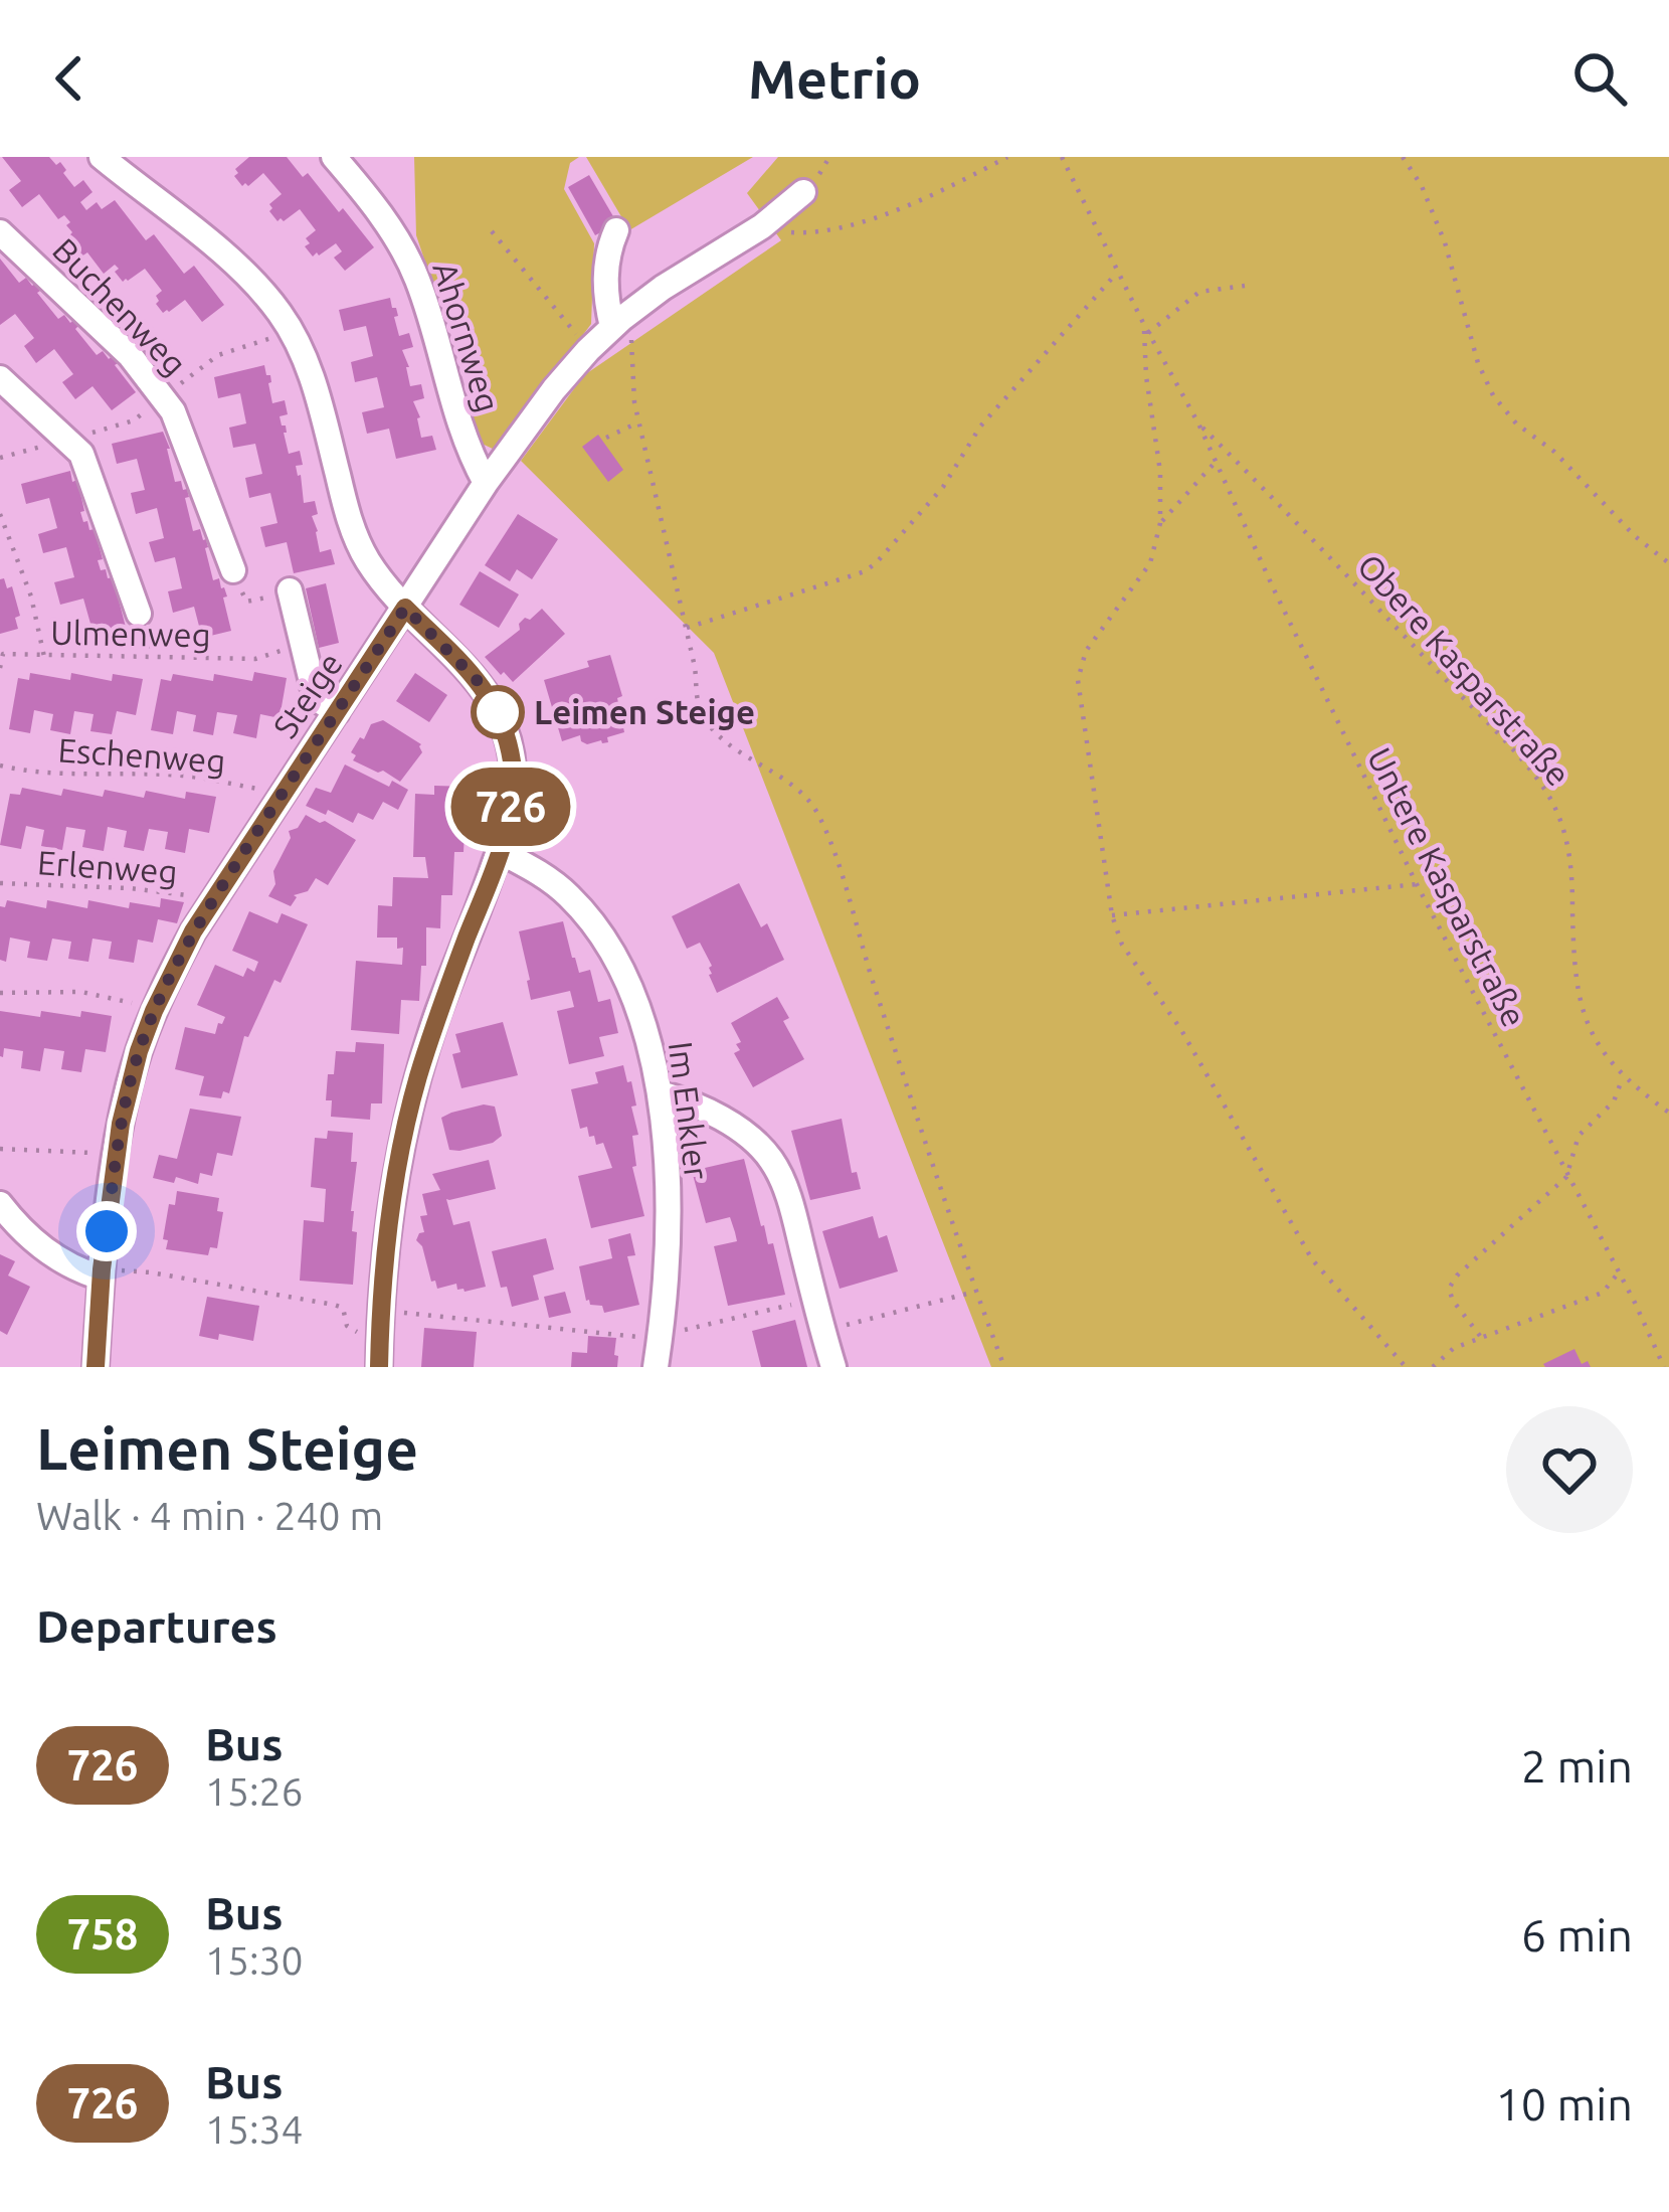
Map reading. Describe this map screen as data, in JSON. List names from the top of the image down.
{
  "streets": {
    "street": [
      "Buchenweg",
      "Ahornweg",
      "Steige",
      "Im Enkler"
    ],
    "path": [
      "Ulmenweg",
      "Obere Kasparstraße",
      "Eschenweg",
      "Erlenweg",
      "Untere Kasparstraße"
    ]
  },
  "crossings": [
    ["Ahornweg", "Steige"],
    ["Obere Kasparstraße", "Untere Kasparstraße"],
    ["Steige", "Eschenweg"],
    ["Steige", "Erlenweg"]
  ],
  "places": ["Leimen Steige"],
  "lines": ["bus line 726"],
  "page": {
    "header": "Metrio",
    "on_map": "726",
    "heading": [
      ["Leimen Steige", "Walk · 4 min · 240 m"],
      "Departures"
    ],
    "list": [
      {
        "mark": "726",
        "name": "Bus",
        "note": "15:26",
        "value": "2 min"
      },
      {
        "mark": "758",
        "name": "Bus",
        "note": "15:30",
        "value": "6 min"
      },
      {
        "mark": "726",
        "name": "Bus",
        "note": "15:34",
        "value": "10 min"
      }
    ]
  }
}
